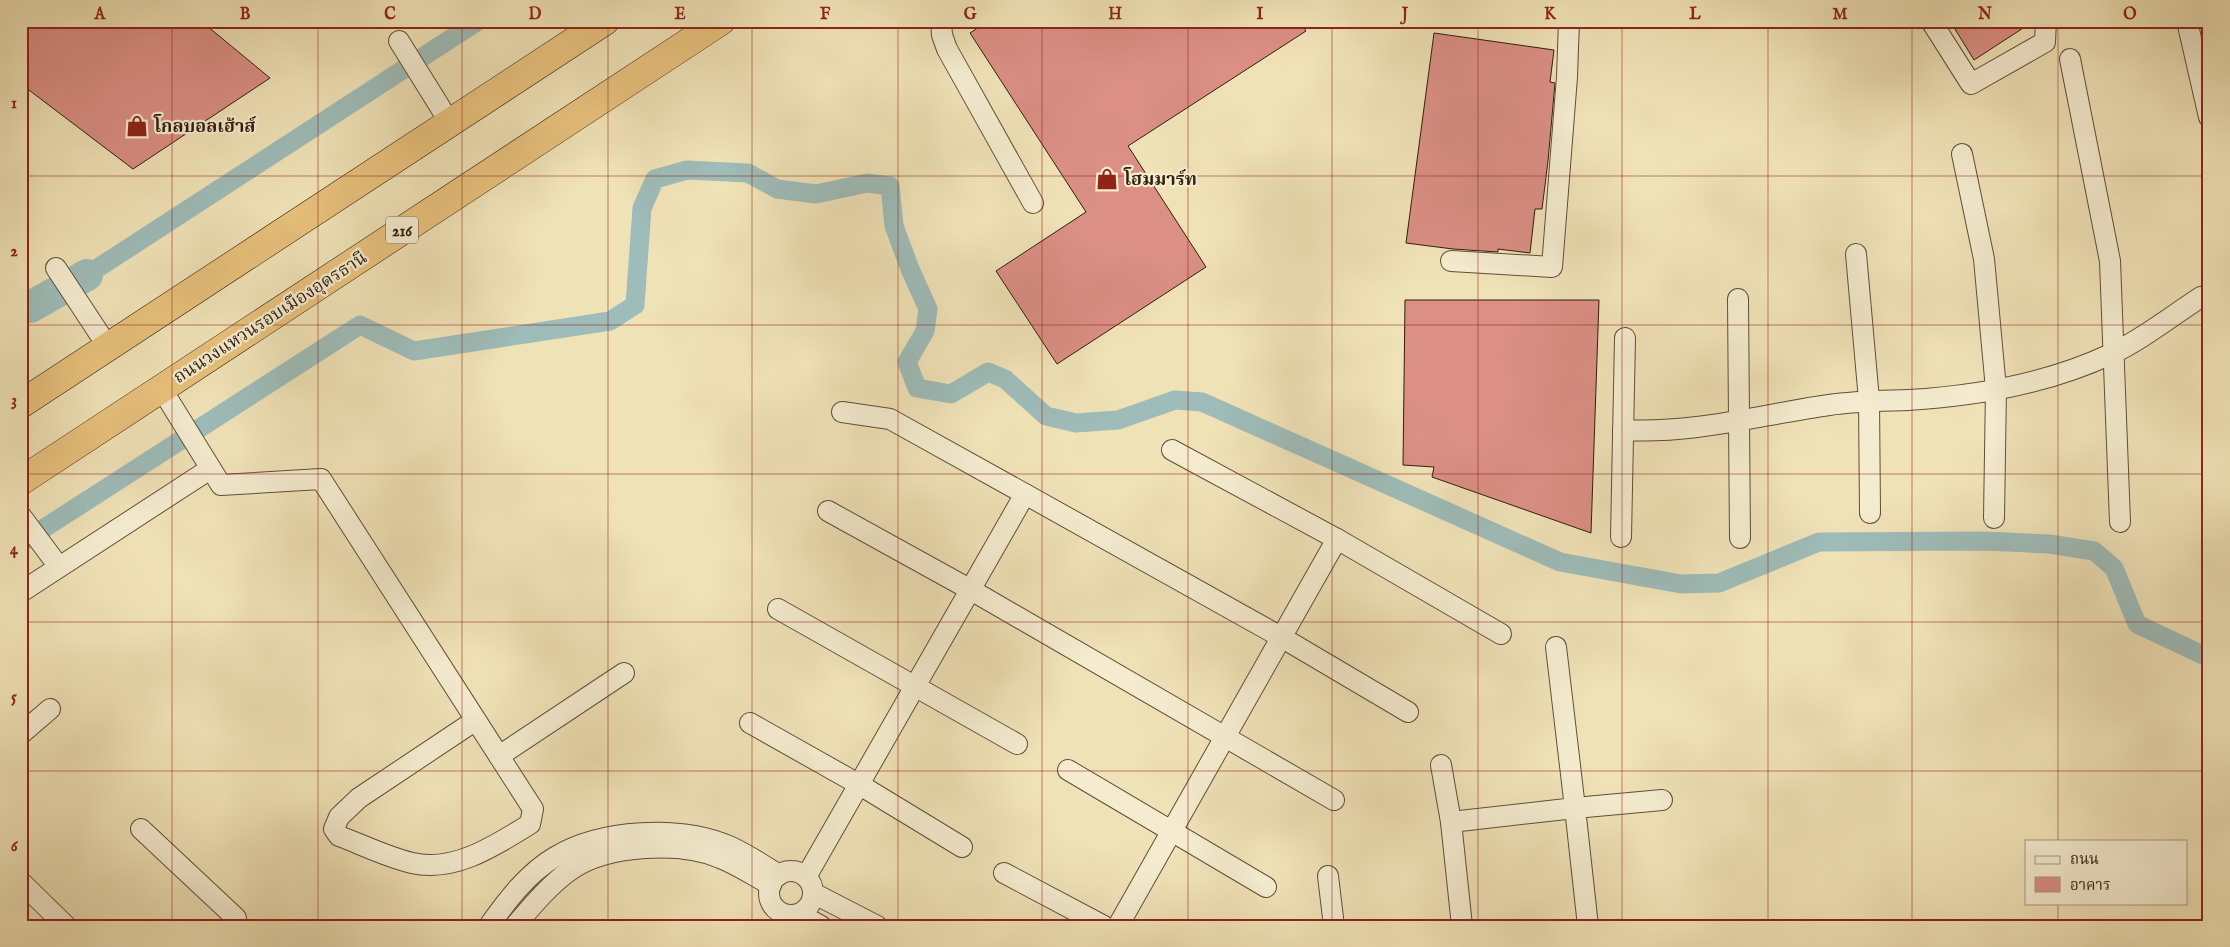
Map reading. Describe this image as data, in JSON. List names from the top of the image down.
{
  "streets": {
    "highway": ["216", "ถนนวงแหวนรอบเมืองอุดรธานี"]
  },
  "places": {
    "shop": ["โกลบอลเฮ้าส์", "โฮมมาร์ท"]
  },
  "legend": ["ถนน", "อาคาร"],
  "grid": {
    "columns": [
      "A",
      "B",
      "C",
      "D",
      "E",
      "F",
      "G",
      "H",
      "I",
      "J",
      "K",
      "L",
      "M",
      "N",
      "O"
    ],
    "rows": [
      "1",
      "2",
      "3",
      "4",
      "5",
      "6"
    ]
  }
}
